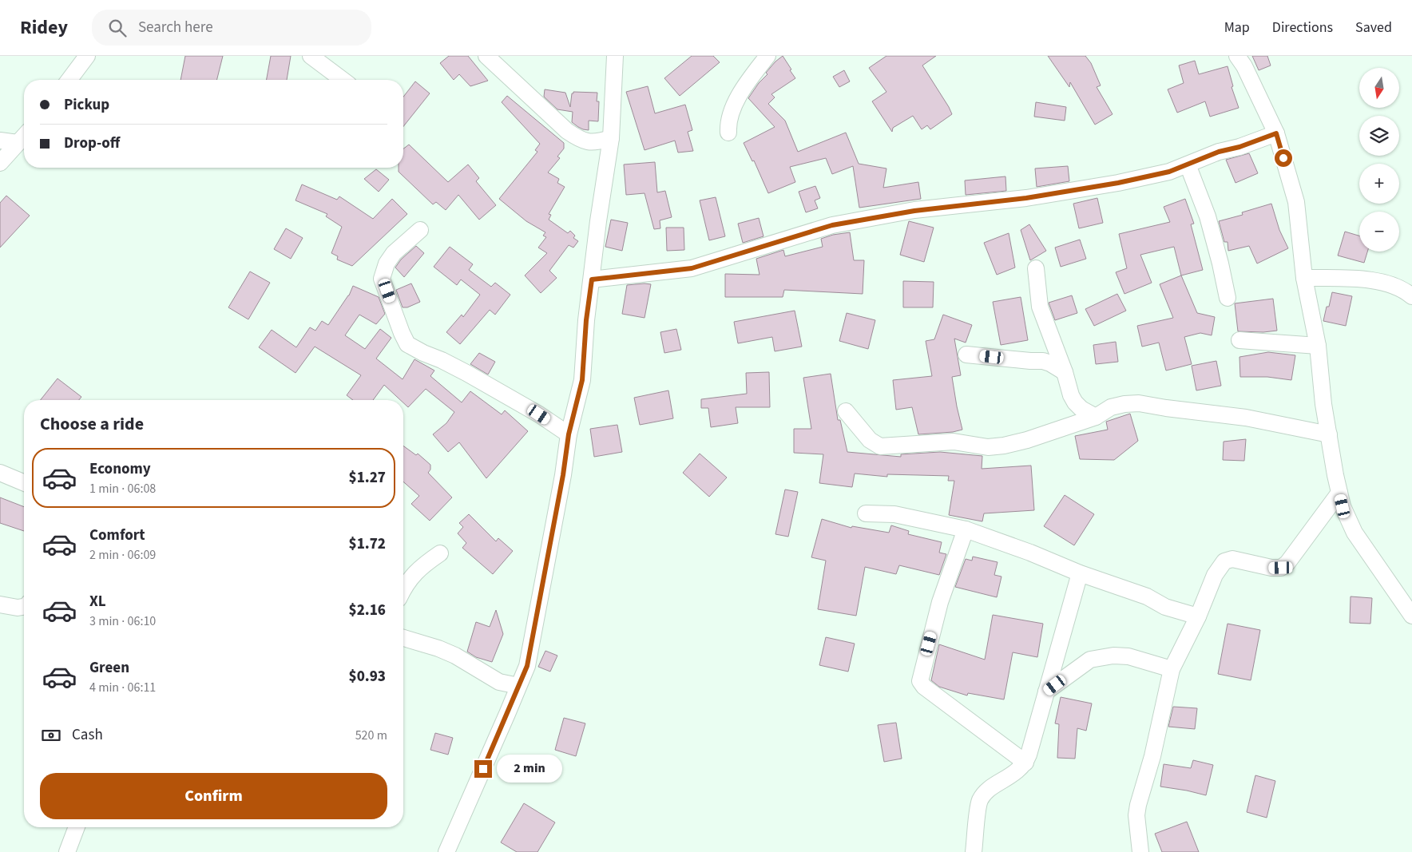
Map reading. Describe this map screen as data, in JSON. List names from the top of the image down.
{
  "north": "bottom",
  "page": {
    "header": "Ridey",
    "search": "Search here",
    "nav": ["Map", "Directions", "Saved"],
    "map_buttons": ["+", "−"],
    "banner": ["Pickup", "Drop-off"],
    "heading": "Choose a ride",
    "list": [
      {
        "name": "Economy",
        "note": "1 min · 06:08",
        "value": "$1.27"
      },
      {
        "name": "Comfort",
        "note": "2 min · 06:09",
        "value": "$1.72"
      },
      {
        "name": "XL",
        "note": "3 min · 06:10",
        "value": "$2.16"
      },
      {
        "name": "Green",
        "note": "4 min · 06:11",
        "value": "$0.93"
      }
    ],
    "pay": ["Cash", "520 m"],
    "bubble": "2 min",
    "buttons": "Confirm"
  }
}
